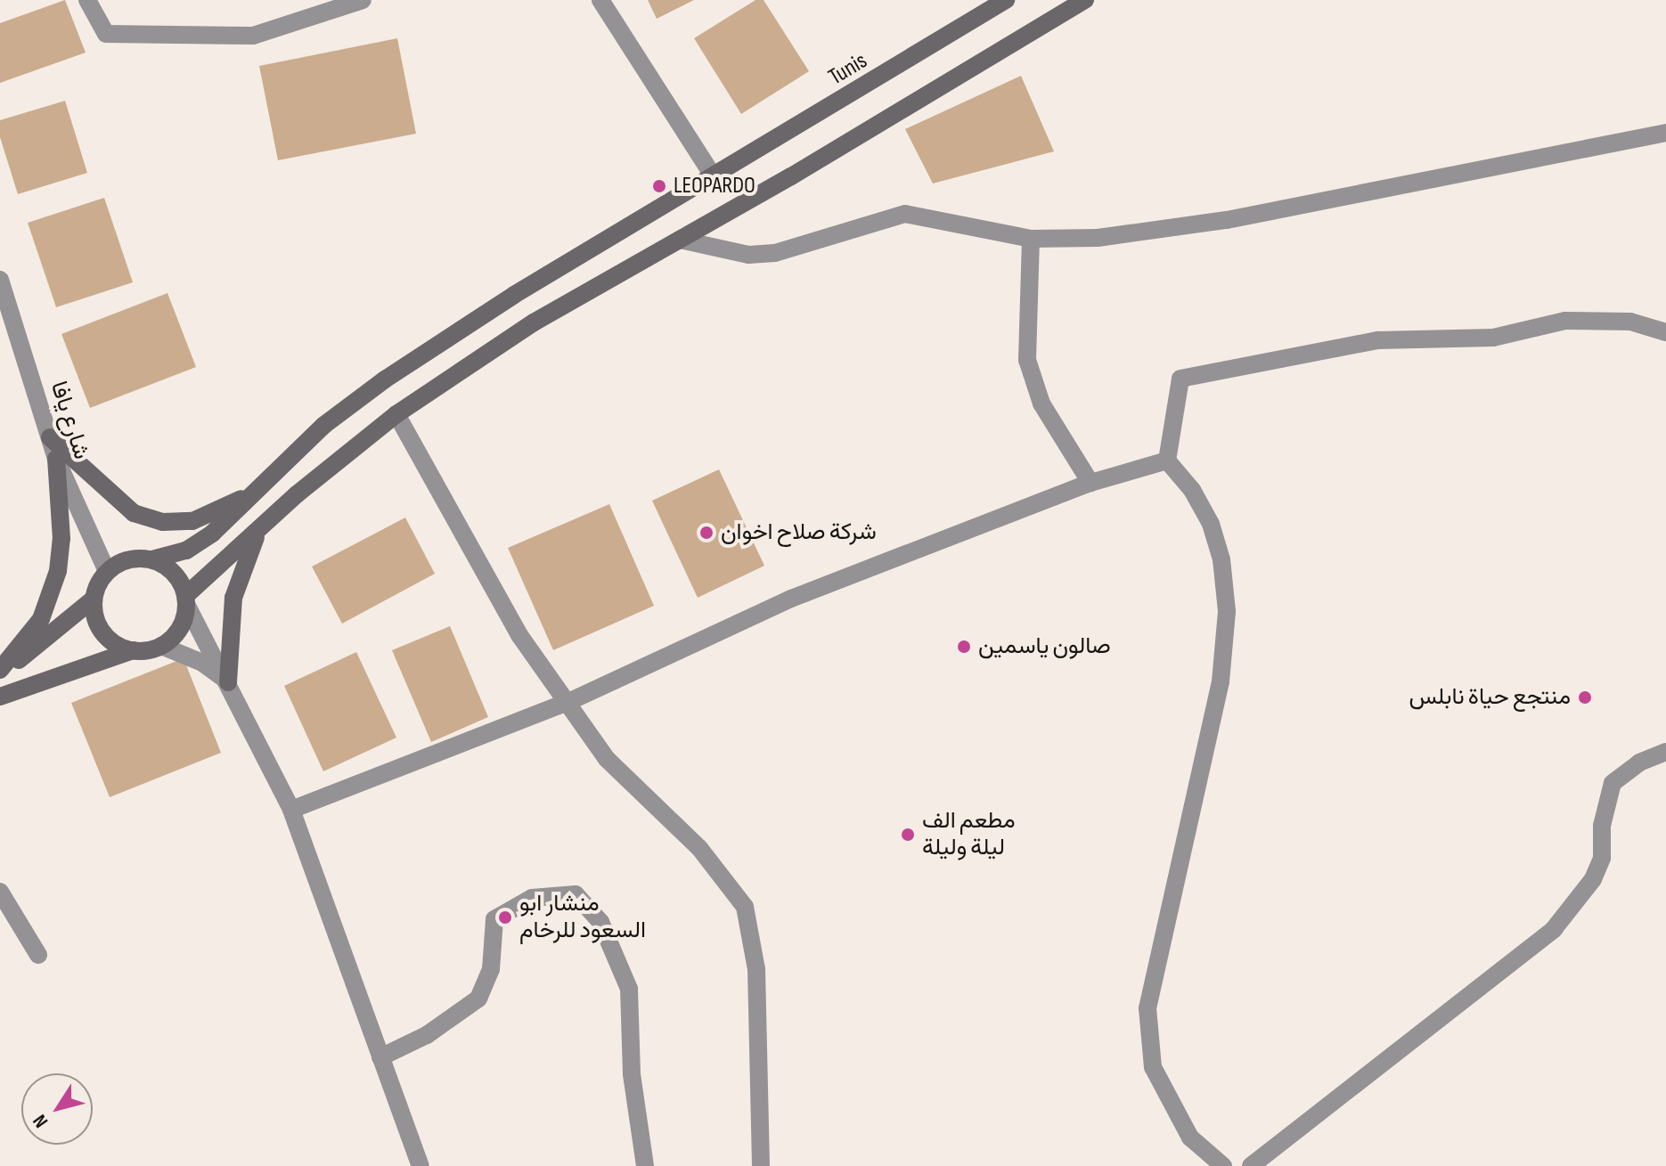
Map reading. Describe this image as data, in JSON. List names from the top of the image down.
{
  "streets": {
    "main road": ["Tunis"],
    "street": ["شارع يافا"]
  },
  "crossings": [
    ["Tunis", "شارع يافا"]
  ],
  "places": [
    "LEOPARDO",
    "شركة صلاح اخوان",
    "صالون ياسمين",
    "منتجع حياة نابلس",
    "مطعم الف ليلة وليلة",
    "منشار ابو السعود للرخام"
  ],
  "north": "bottom left"
}
